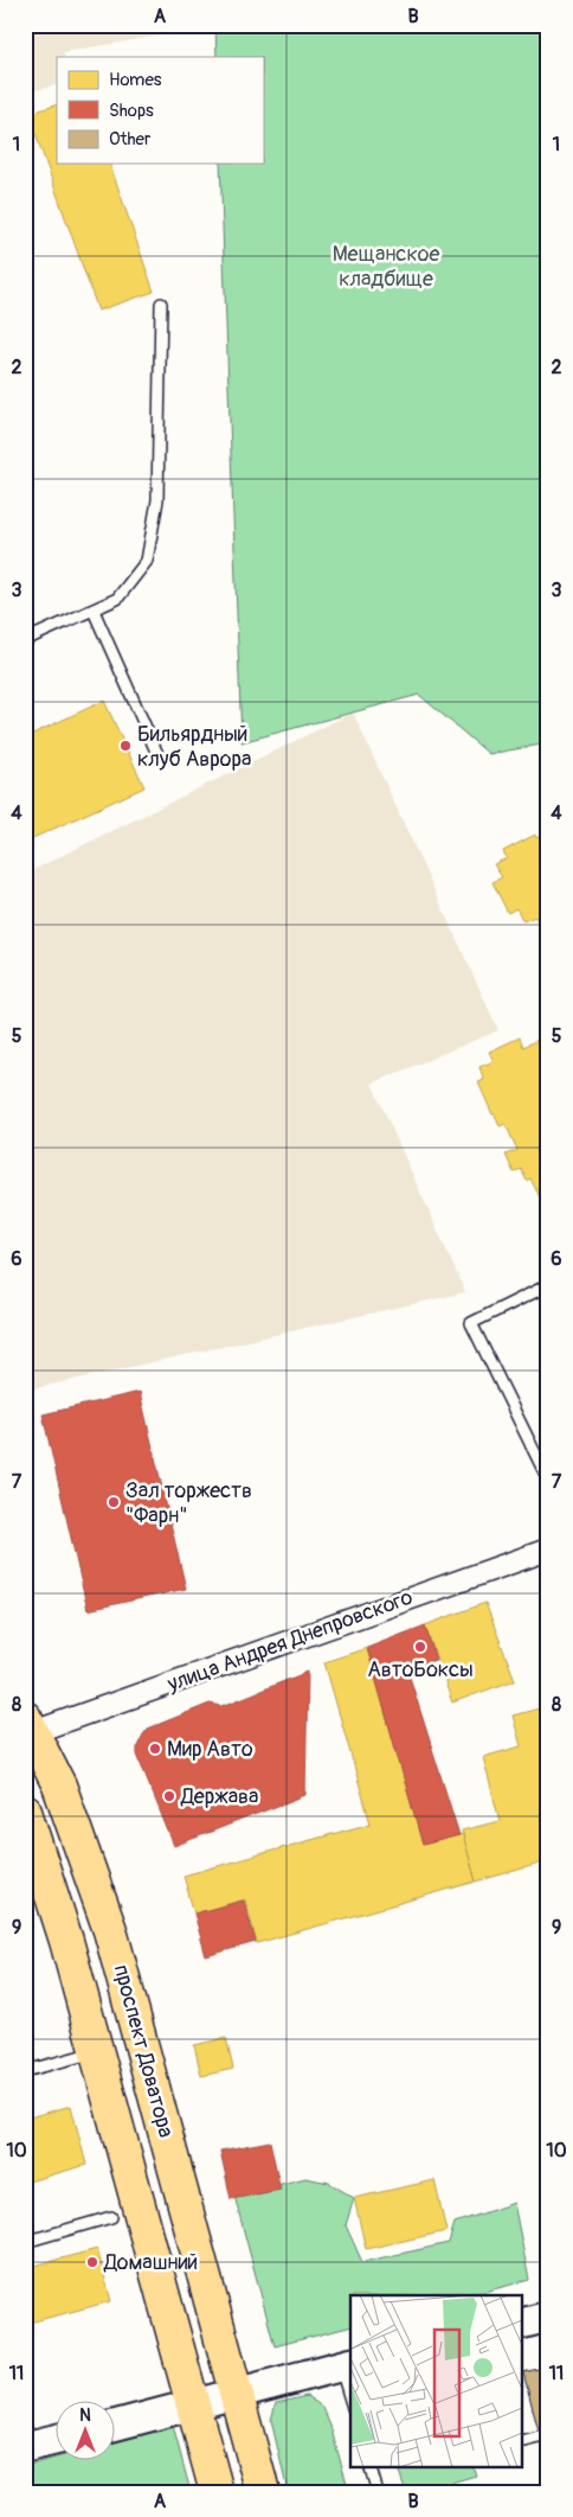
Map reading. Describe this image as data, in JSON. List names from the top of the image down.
{
  "streets": {
    "main road": ["проспект Доватора"],
    "street": ["улица Андрея Днепровского"]
  },
  "crossings": [
    ["улица Андрея Днепровского", "проспект Доватора"]
  ],
  "parks": ["Мещанское кладбище"],
  "places": [
    "Бильярдный клуб Аврора",
    "Зал торжеств \"Фарн\"",
    "АвтоБоксы",
    "Мир Авто",
    "Держава",
    "Домашний"
  ],
  "legend": ["Homes", "Shops", "Other"],
  "north": "top",
  "grid": {
    "columns": ["A", "B"],
    "rows": [
      "1",
      "2",
      "3",
      "4",
      "5",
      "6",
      "7",
      "8",
      "9",
      "10",
      "11"
    ]
  }
}
